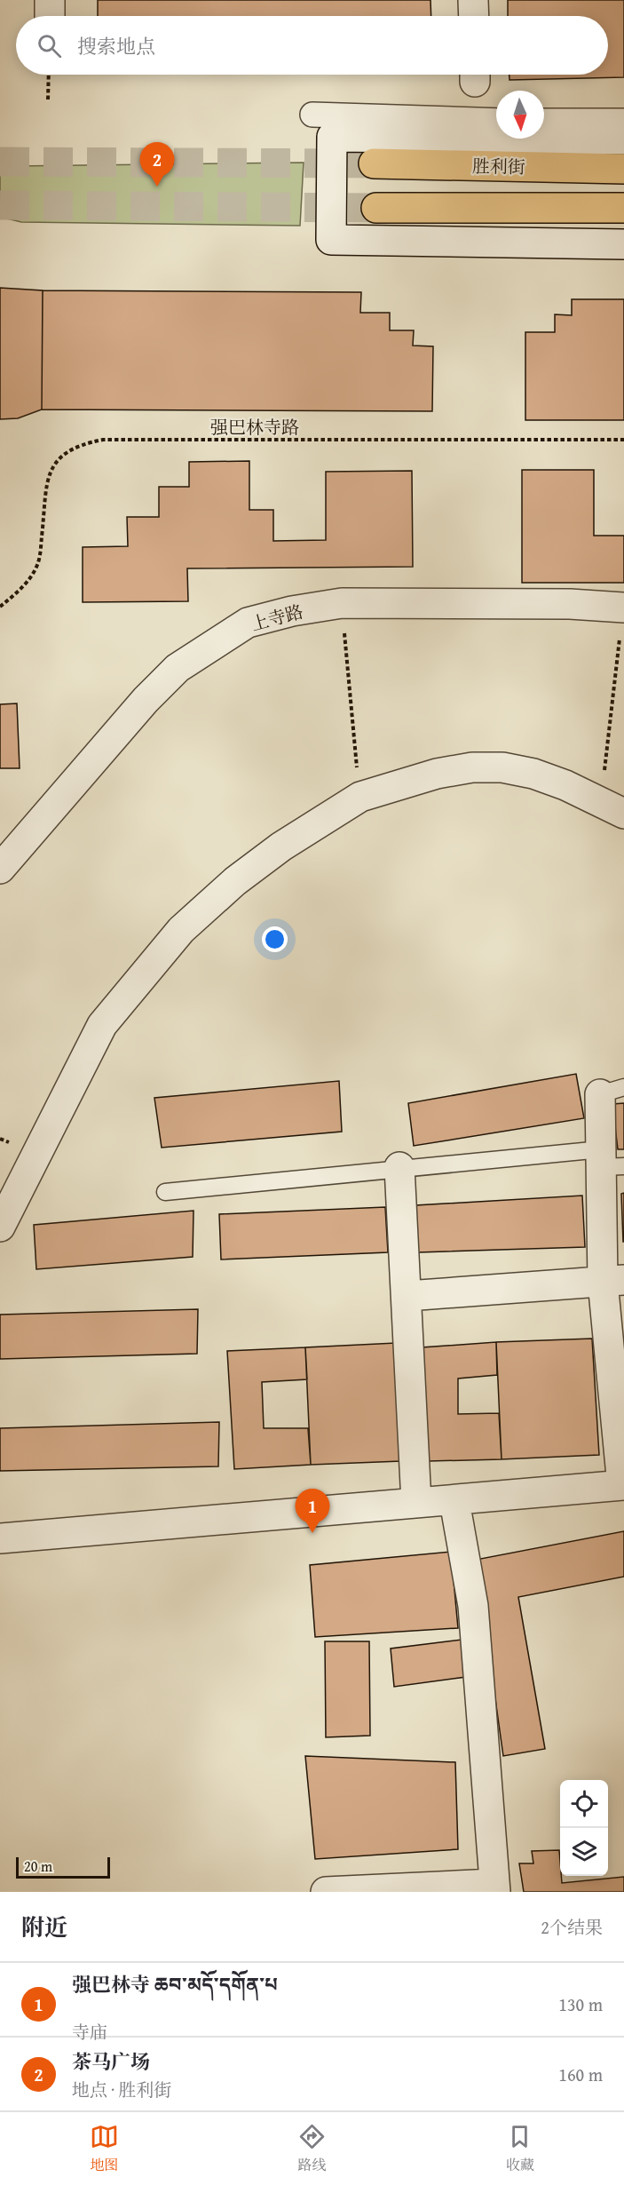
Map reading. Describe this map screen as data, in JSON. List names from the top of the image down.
{
  "streets": {
    "main road": ["胜利街"],
    "street": ["上寺路"],
    "path": ["强巴林寺路"]
  },
  "scale_bar": "20 m",
  "north": "bottom",
  "page": {
    "search": "搜索地点",
    "pins": ["2", "1"],
    "scale": "20 m",
    "heading": ["附近", "2个结果"],
    "list": [
      {
        "mark": "1",
        "name": "强巴林寺 ཆབ་མདོ་དགོན་པ",
        "note": "寺庙",
        "value": "130 m"
      },
      {
        "mark": "2",
        "name": "茶马广场",
        "note": "地点 · 胜利街",
        "value": "160 m"
      }
    ],
    "nav": ["地图", "路线", "收藏"]
  }
}
